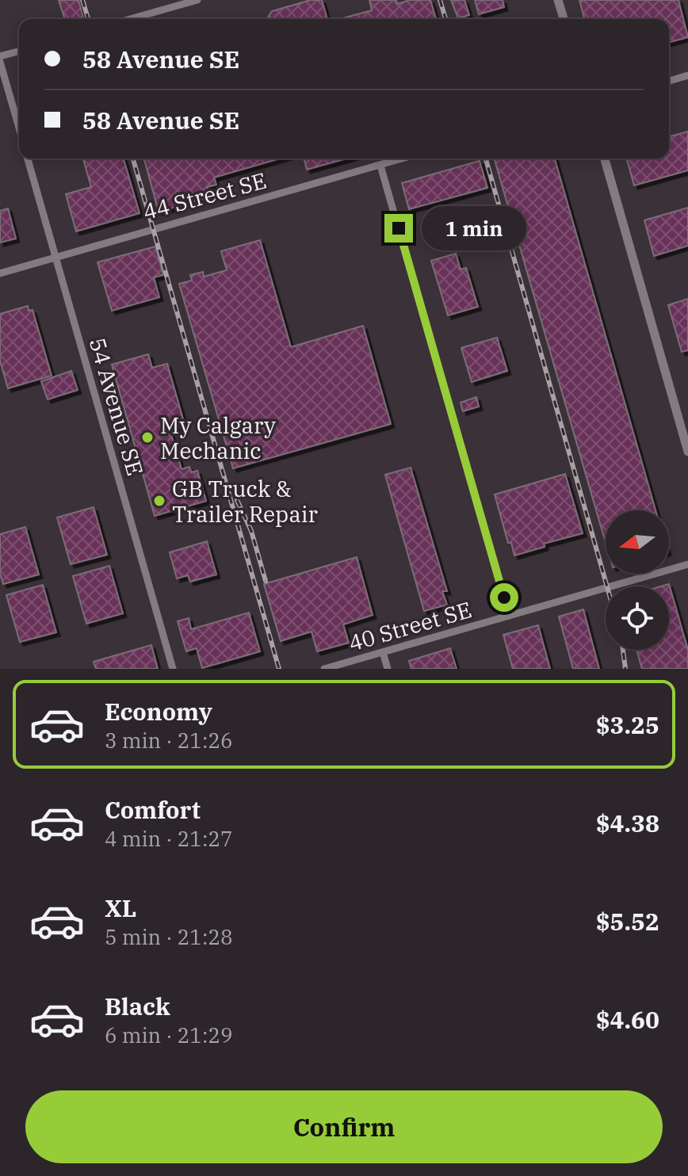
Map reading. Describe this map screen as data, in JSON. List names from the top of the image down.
{
  "streets": {
    "street": ["44 Street SE", "54 Avenue SE", "40 Street SE"]
  },
  "crossings": [
    ["44 Street SE", "54 Avenue SE"]
  ],
  "places": ["My Calgary Mechanic", "GB Truck & Trailer Repair"],
  "north": "left",
  "page": {
    "banner": ["58 Avenue SE", "58 Avenue SE"],
    "bubble": "1 min",
    "list": [
      {
        "name": "Economy",
        "note": "3 min · 21:26",
        "value": "$3.25"
      },
      {
        "name": "Comfort",
        "note": "4 min · 21:27",
        "value": "$4.38"
      },
      {
        "name": "XL",
        "note": "5 min · 21:28",
        "value": "$5.52"
      },
      {
        "name": "Black",
        "note": "6 min · 21:29",
        "value": "$4.60"
      }
    ],
    "buttons": "Confirm"
  }
}
